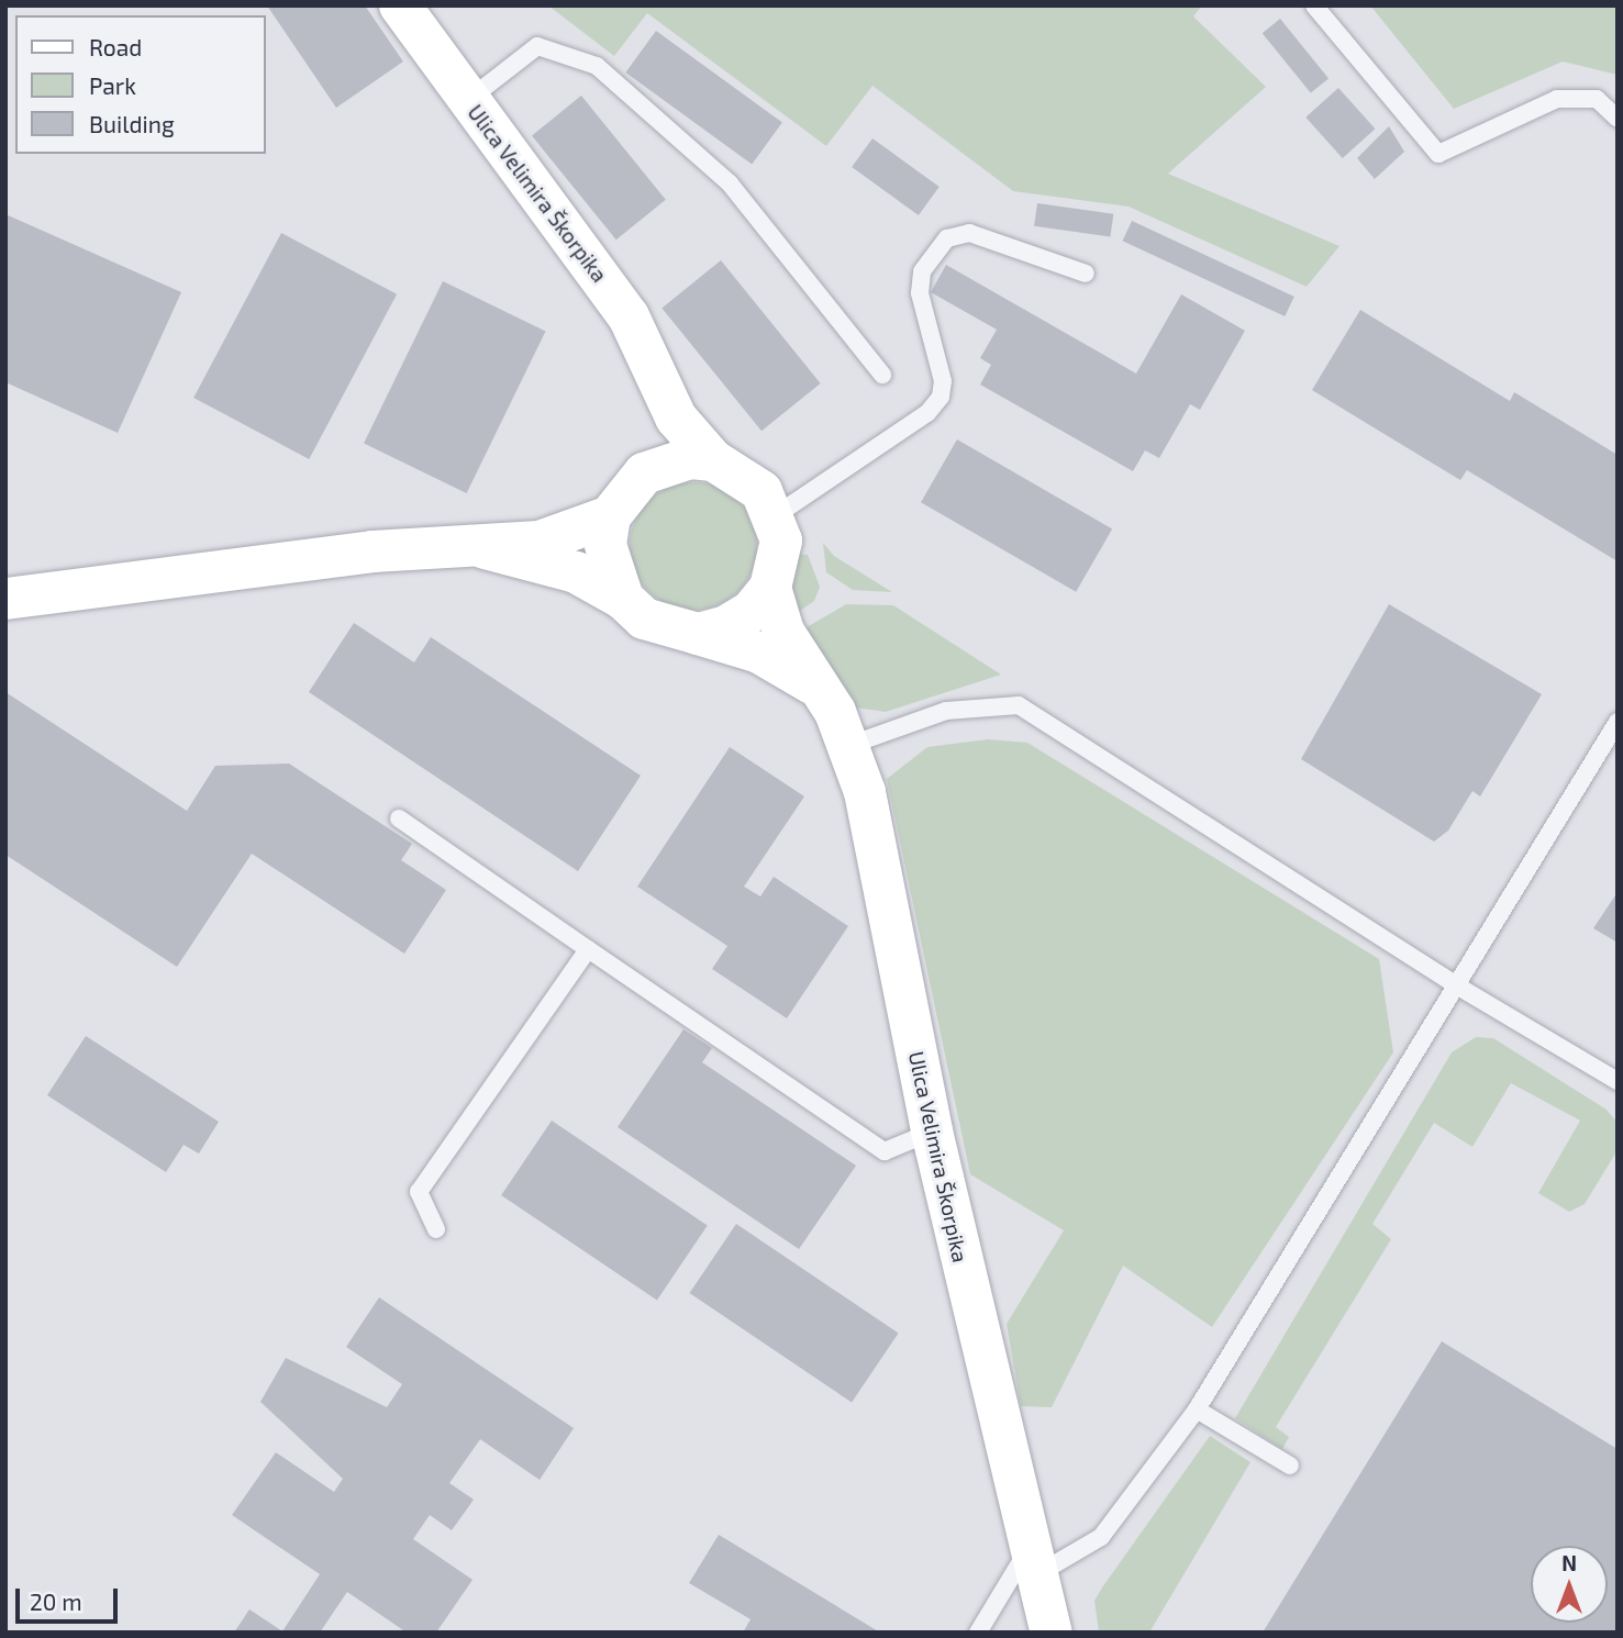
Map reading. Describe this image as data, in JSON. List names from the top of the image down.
{
  "streets": {
    "street": ["Ulica Velimira Škorpika"]
  },
  "legend": ["Road", "Park", "Building"],
  "scale_bar": "20 m",
  "north": "top"
}
